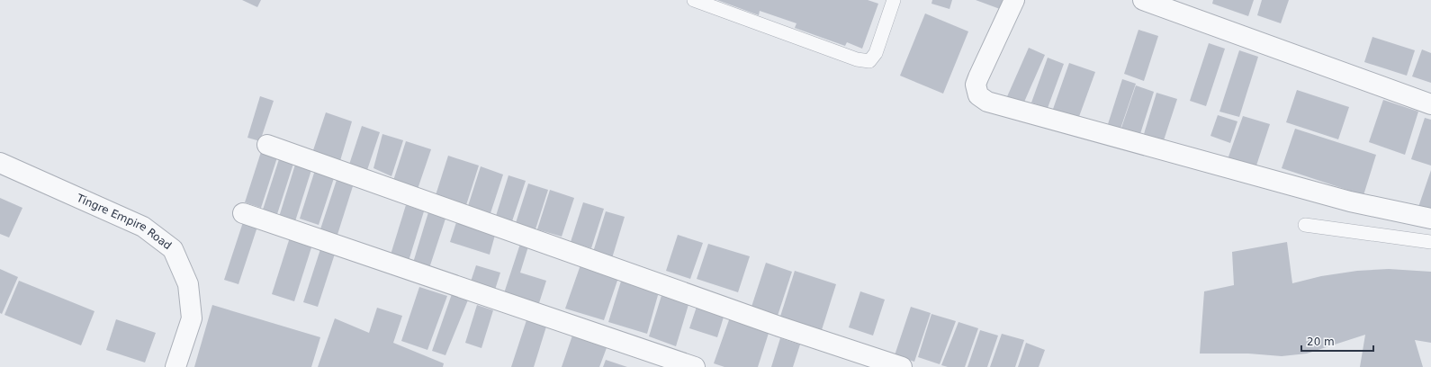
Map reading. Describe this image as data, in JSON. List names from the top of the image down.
{
  "streets": {
    "street": ["Tingre Empire Road"]
  },
  "scale_bar": "20 m"
}
